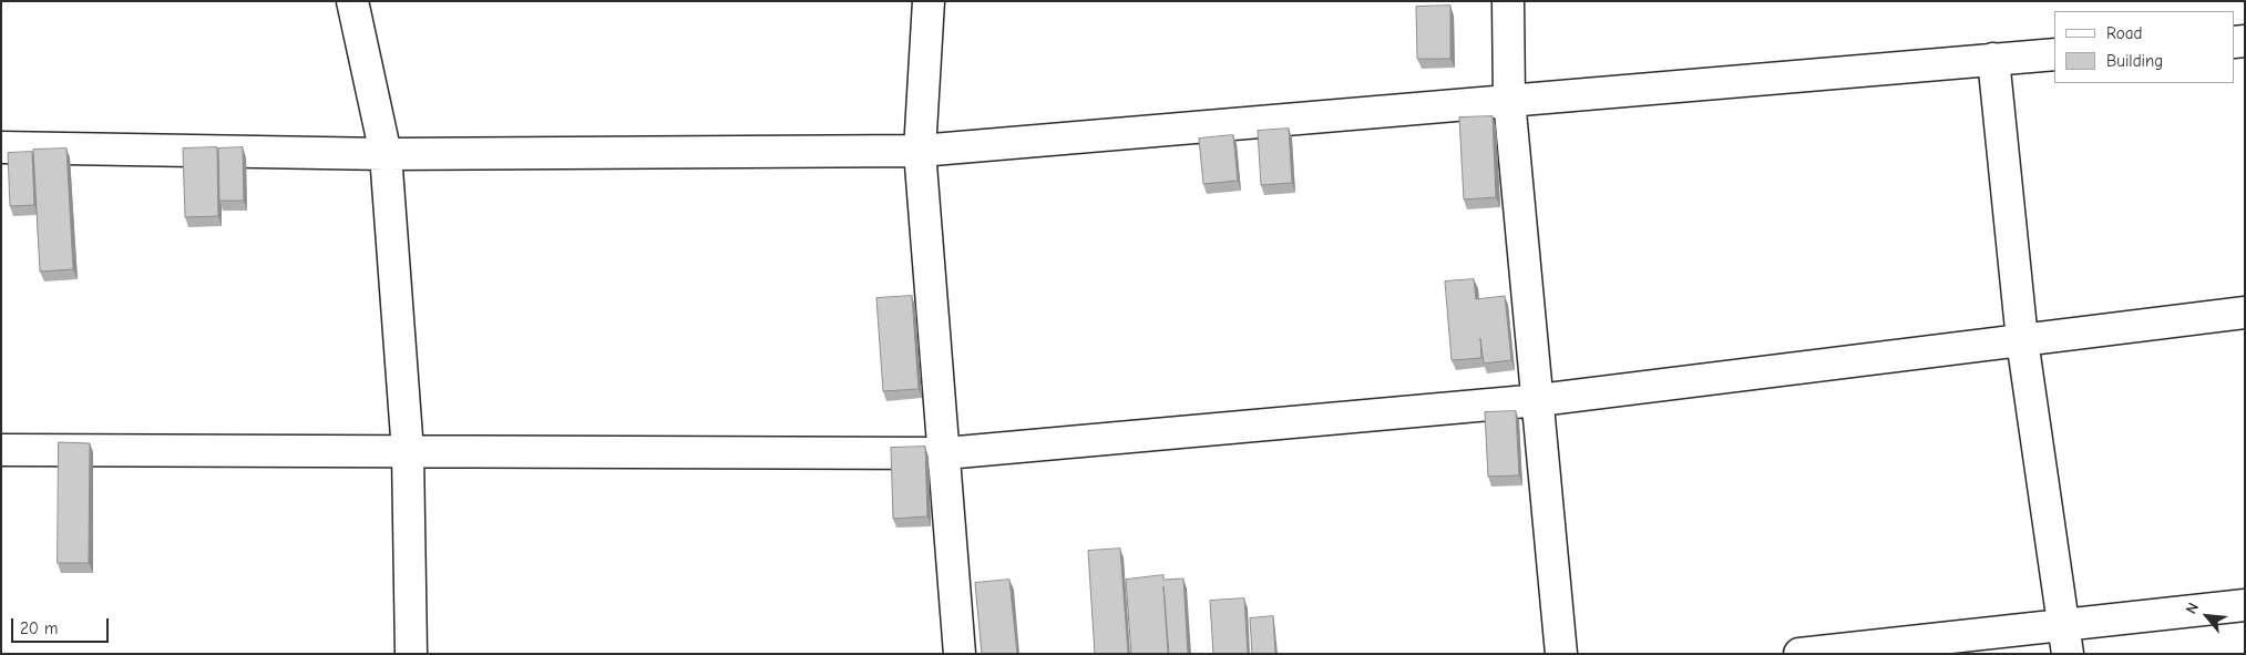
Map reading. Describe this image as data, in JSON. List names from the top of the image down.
{
  "legend": ["Road", "Building"],
  "scale_bar": "20 m",
  "north": "top left"
}
